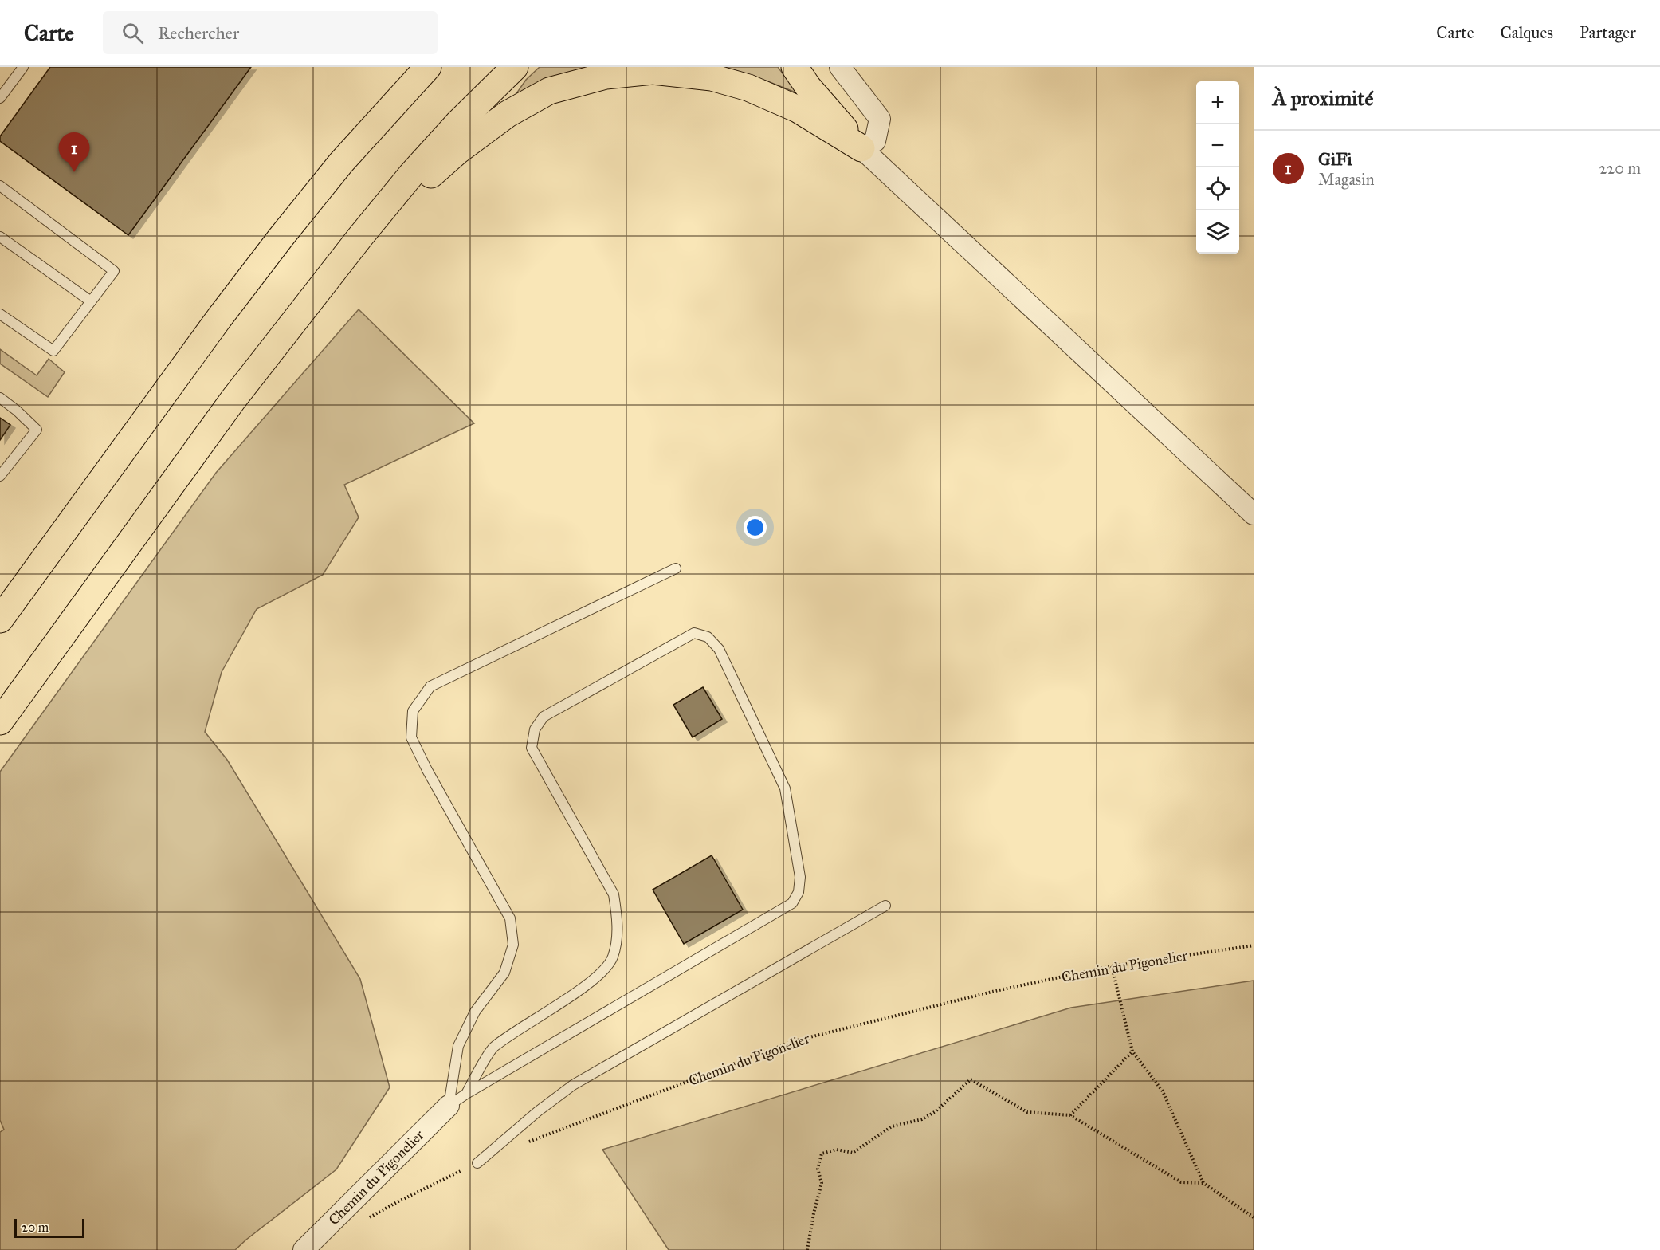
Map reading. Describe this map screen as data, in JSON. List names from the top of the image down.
{
  "streets": {
    "street": ["Chemin du Pigonelier"]
  },
  "scale_bar": "20 m",
  "page": {
    "header": "Carte",
    "search": "Rechercher",
    "nav": ["Carte", "Calques", "Partager"],
    "heading": "À proximité",
    "map_buttons": ["+", "−"],
    "list": [
      {
        "mark": "1",
        "name": "GiFi",
        "note": "Magasin",
        "value": "220 m"
      }
    ],
    "pins": "1",
    "scale": "20 m"
  }
}
